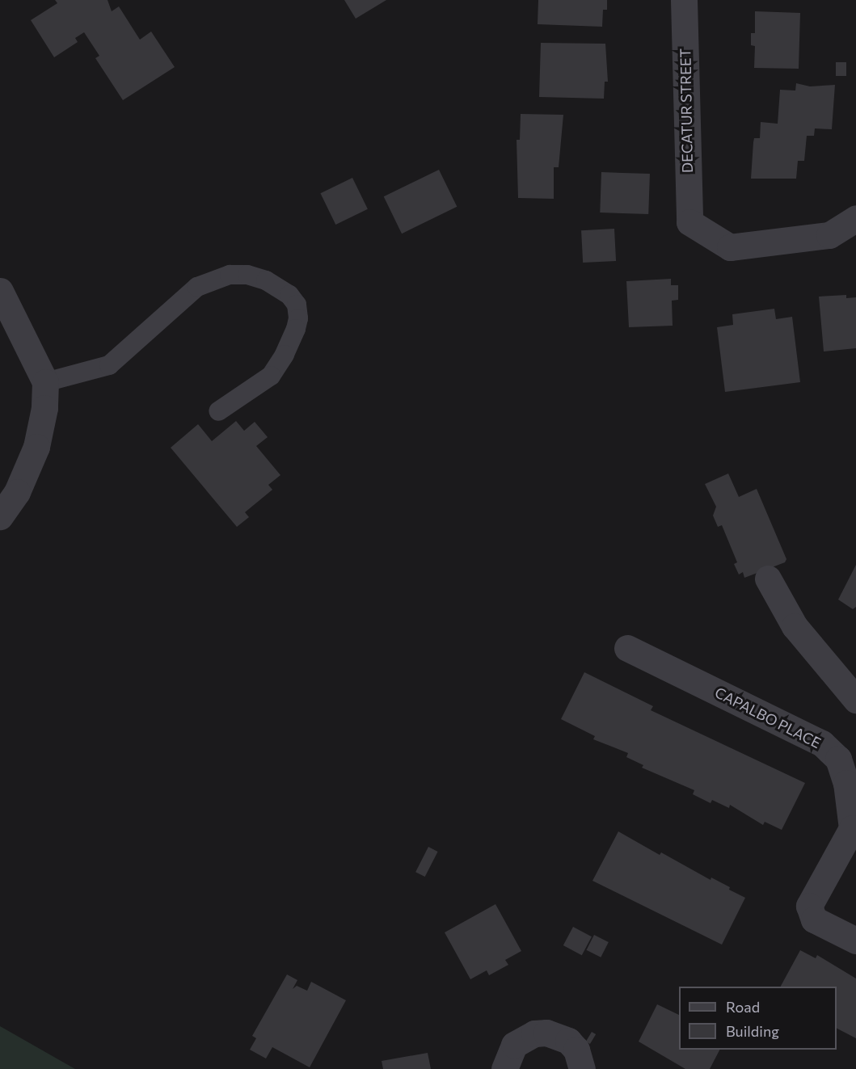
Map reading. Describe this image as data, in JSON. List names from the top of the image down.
{
  "streets": {
    "street": ["DECATUR STREET", "CAPALBO PLACE"]
  },
  "legend": ["Road", "Building"]
}
